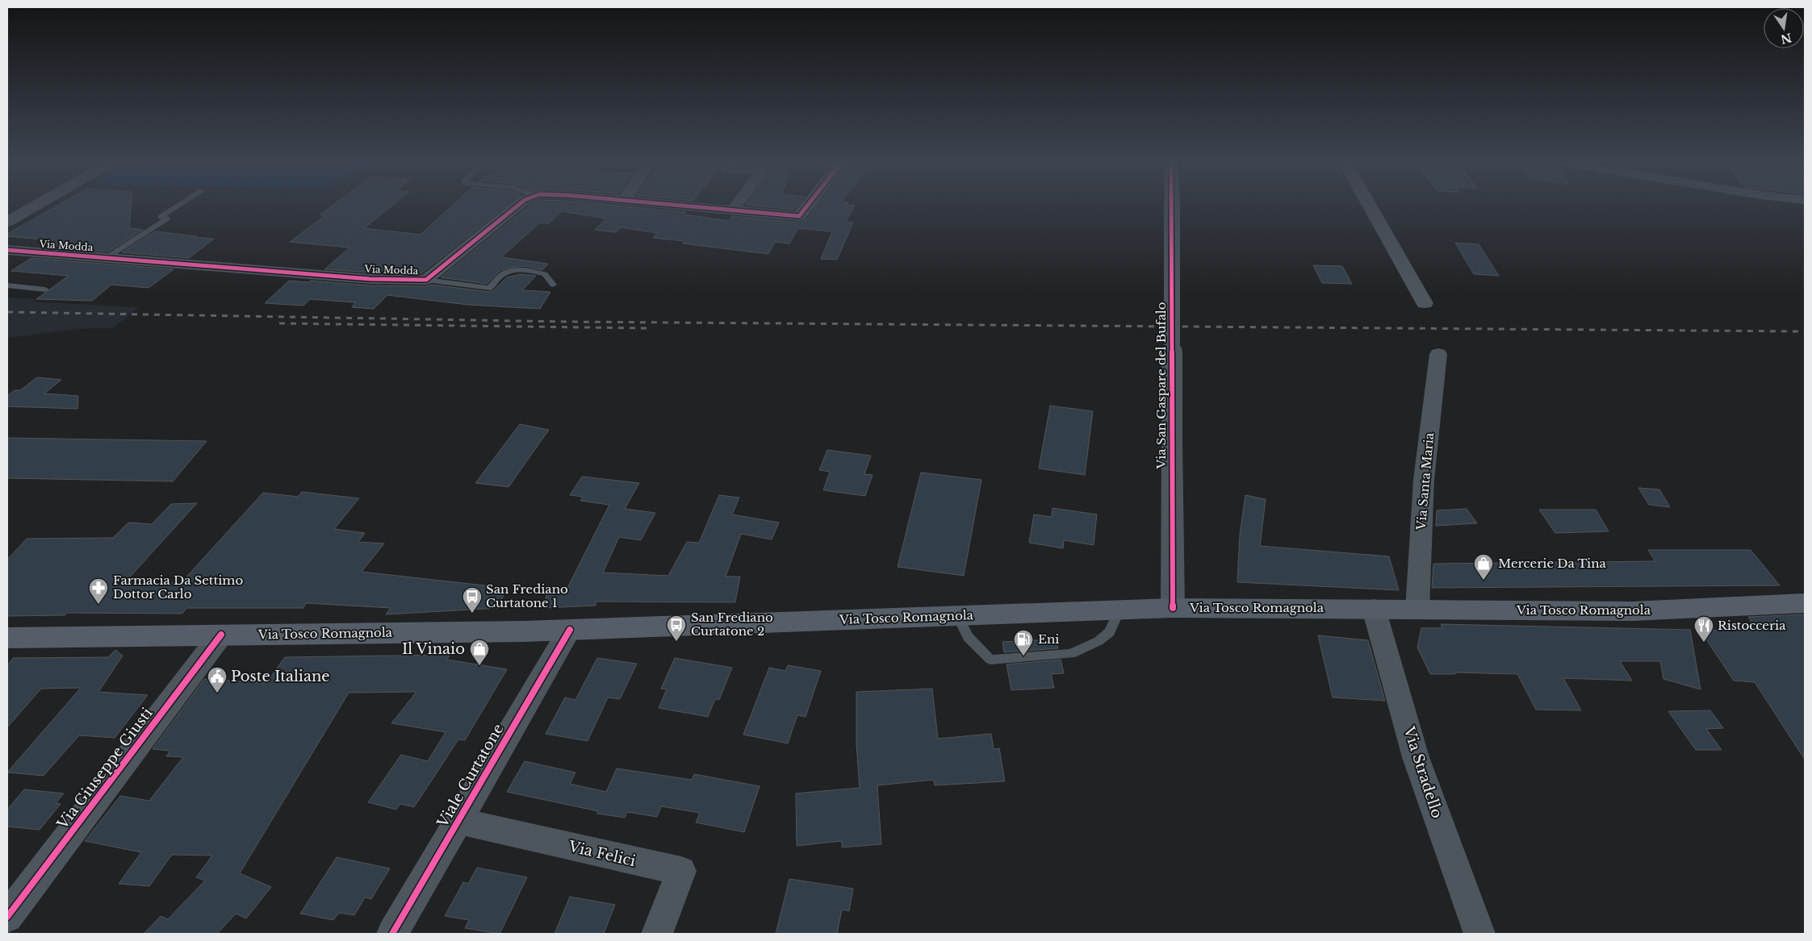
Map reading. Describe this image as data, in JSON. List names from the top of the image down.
{
  "streets": {
    "main road": ["Via Tosco Romagnola"],
    "street": [
      "Via Modda",
      "Via San Gaspare del Bufalo",
      "Via Santa Maria",
      "Via Giuseppe Giusti",
      "Via Stradello",
      "Viale Curtatone",
      "Via Felici"
    ]
  },
  "crossings": [
    ["Via San Gaspare del Bufalo", "Via Tosco Romagnola"],
    ["Via Santa Maria", "Via Tosco Romagnola"],
    ["Via Tosco Romagnola", "Via Giuseppe Giusti"],
    ["Via Tosco Romagnola", "Via Stradello"],
    ["Via Tosco Romagnola", "Viale Curtatone"],
    ["Viale Curtatone", "Via Felici"]
  ],
  "places": {
    "shop": ["Mercerie Da Tina", "Il Vinaio"],
    "pharmacy": ["Farmacia Da Settimo Dottor Carlo"],
    "bus stop": ["San Frediano Curtatone 1", "San Frediano Curtatone 2"],
    "restaurant": ["Ristocceria"],
    "fuel station": ["Eni"],
    "public building": ["Poste Italiane"]
  },
  "north": "bottom"
}
